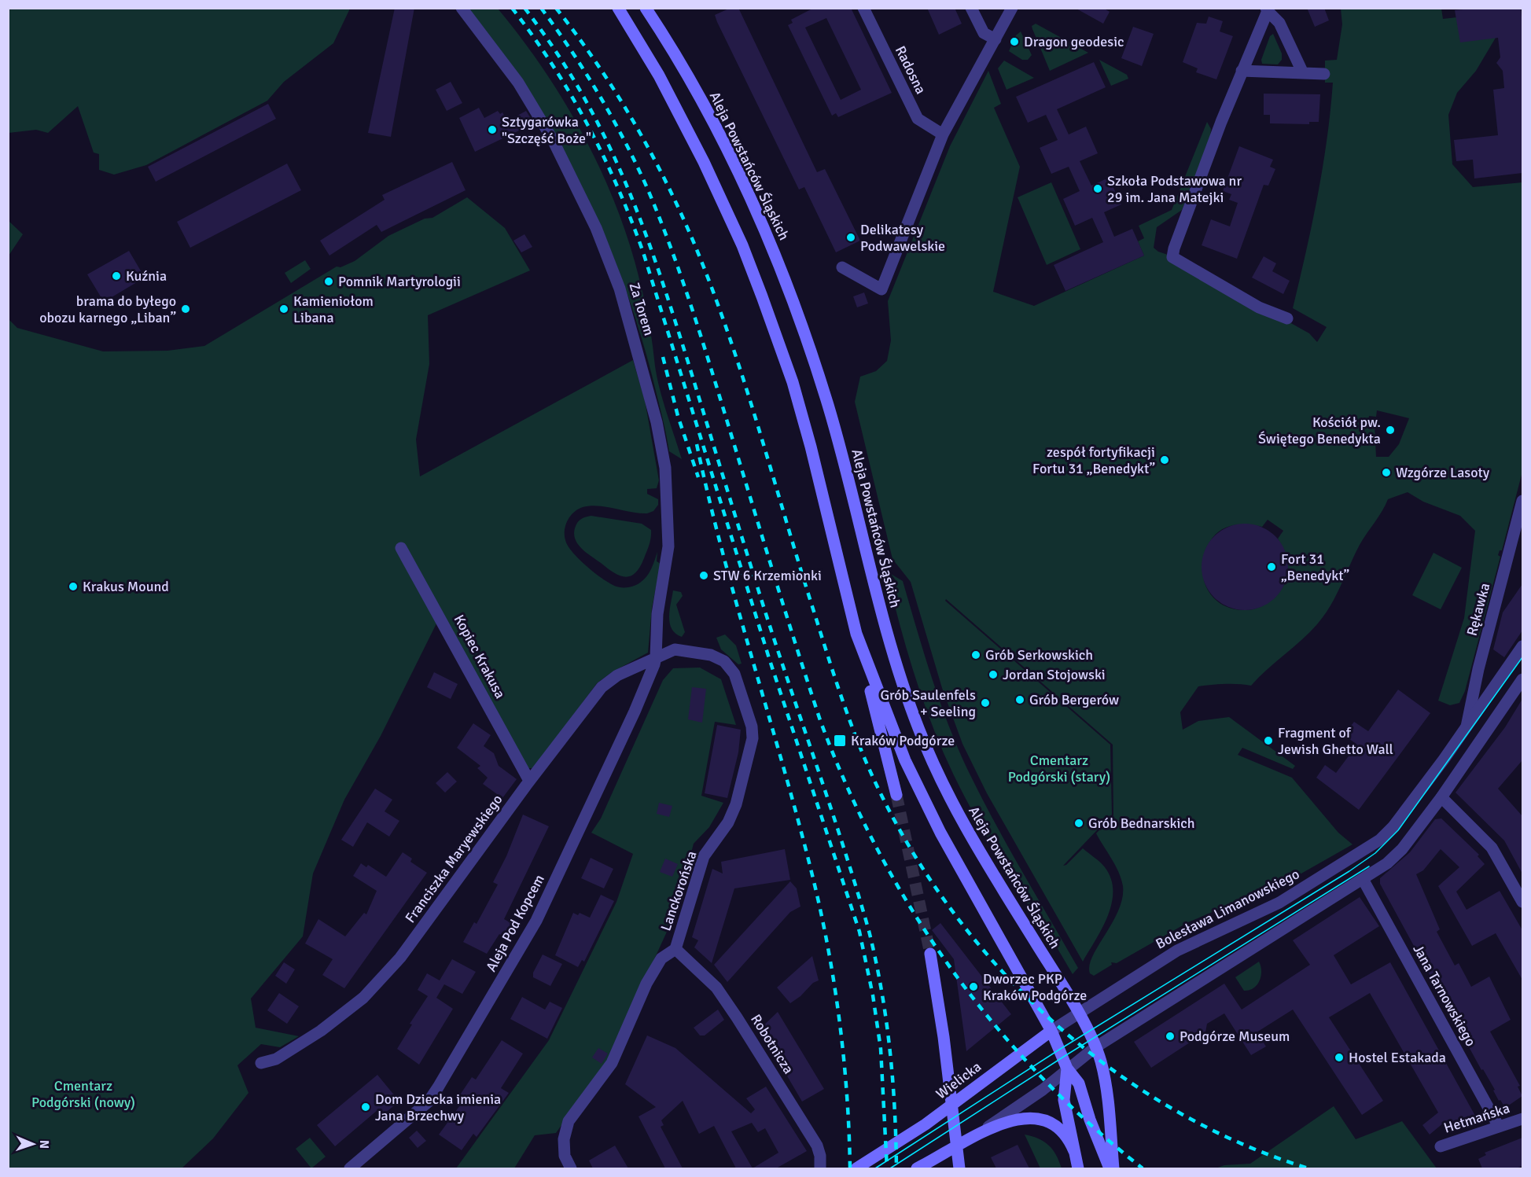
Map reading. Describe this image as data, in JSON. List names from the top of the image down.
{
  "streets": {
    "main road": ["Aleja Powstańców Śląskich", "Wielicka"],
    "street": [
      "Radosna",
      "Za Torem",
      "Rękawka",
      "Kopiec Krakusa",
      "Franciszka Maryewskiego",
      "Lanckorońska",
      "Bolesława Limanowskiego",
      "Aleja Pod Kopcem",
      "Jana Tarnowskiego",
      "Robotnicza",
      "Hetmańska"
    ]
  },
  "crossings": [
    ["Aleja Powstańców Śląskich", "Bolesława Limanowskiego"],
    ["Aleja Powstańców Śląskich", "Wielicka"],
    ["Za Torem", "Franciszka Maryewskiego"],
    ["Za Torem", "Lanckorońska"],
    ["Za Torem", "Aleja Pod Kopcem"],
    ["Rękawka", "Bolesława Limanowskiego"],
    ["Kopiec Krakusa", "Franciszka Maryewskiego"],
    ["Franciszka Maryewskiego", "Lanckorońska"],
    ["Franciszka Maryewskiego", "Aleja Pod Kopcem"],
    ["Lanckorońska", "Aleja Pod Kopcem"],
    ["Lanckorońska", "Robotnicza"],
    ["Bolesława Limanowskiego", "Wielicka"],
    ["Jana Tarnowskiego", "Hetmańska"]
  ],
  "parks": ["Cmentarz Podgórski (stary)", "Cmentarz Podgórski (nowy)"],
  "places": {
    "other": [
      "Dragon geodesic",
      "Sztygarówka \"Szczęść Boże\"",
      "Szkoła Podstawowa nr 29 im. Jana Matejki",
      "Delikatesy Podwawelskie",
      "Kuźnia",
      "Pomnik Martyrologii",
      "brama do byłego obozu karnego „Liban”",
      "Kamieniołom Libana",
      "Kościół pw. Świętego Benedykta",
      "zespół fortyfikacji Fortu 31 „Benedykt”",
      "Wzgórze Lasoty",
      "Fort 31 „Benedykt”",
      "STW 6 Krzemionki",
      "Krakus Mound",
      "Grób Serkowskich",
      "Jordan Stojowski",
      "Grób Bergerów",
      "Grób Saulenfels + Seeling",
      "Fragment of Jewish Ghetto Wall",
      "Grób Bednarskich",
      "Dworzec PKP Kraków Podgórze",
      "Podgórze Museum",
      "Hostel Estakada",
      "Dom Dziecka imienia Jana Brzechwy"
    ],
    "transit": ["Kraków Podgórze"]
  },
  "north": "right"
}
